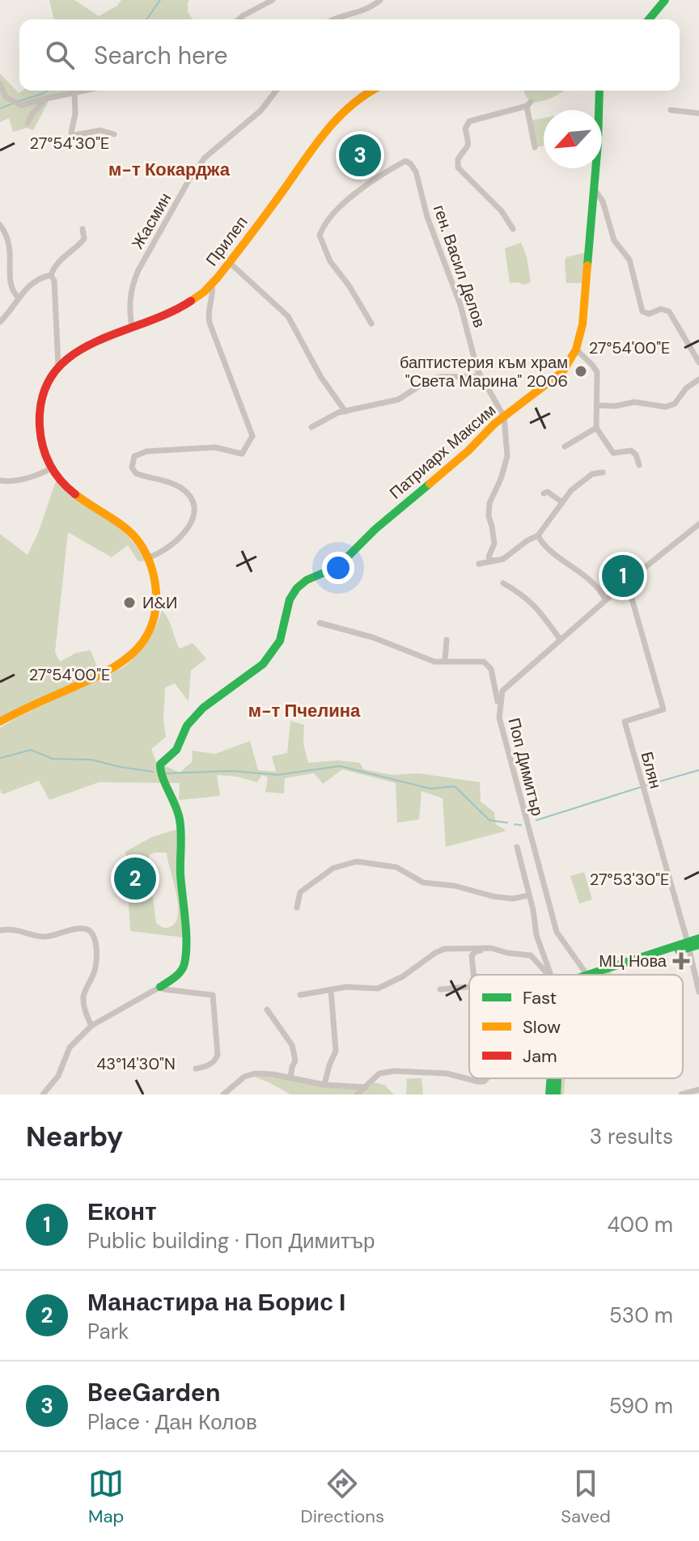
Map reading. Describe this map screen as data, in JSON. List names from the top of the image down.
{
  "streets": {
    "street": [
      "Жасмин",
      "Прилеп",
      "ген. Васил Делов",
      "Патриарх Максим",
      "Поп Димитър",
      "Блян"
    ]
  },
  "crossings": [
    ["Жасмин", "Прилеп"],
    ["ген. Васил Делов", "Патриарх Максим"],
    ["Поп Димитър", "Блян"]
  ],
  "districts": ["м-т Кокарджа", "м-т Пчелина"],
  "places": {
    "other": ["баптистерия към храм \"Света Марина\" 2006", "И&И"],
    "health": ["МЦ Нова"]
  },
  "legend": ["Fast", "Slow", "Jam"],
  "north": "bottom left",
  "page": {
    "search": "Search here",
    "pins": ["3", "1", "2"],
    "heading": ["Nearby", "3 results"],
    "list": [
      {
        "mark": "1",
        "name": "Еконт",
        "note": "Public building · Поп Димитър",
        "value": "400 m"
      },
      {
        "mark": "2",
        "name": "Манастира на Борис І",
        "note": "Park",
        "value": "530 m"
      },
      {
        "mark": "3",
        "name": "BeeGarden",
        "note": "Place · Дан Колов",
        "value": "590 m"
      }
    ],
    "nav": ["Map", "Directions", "Saved"]
  },
  "coordinates": [
    "27°54'30\"E",
    "27°54'00\"E",
    "27°53'30\"E",
    "43°14'30\"N"
  ]
}
